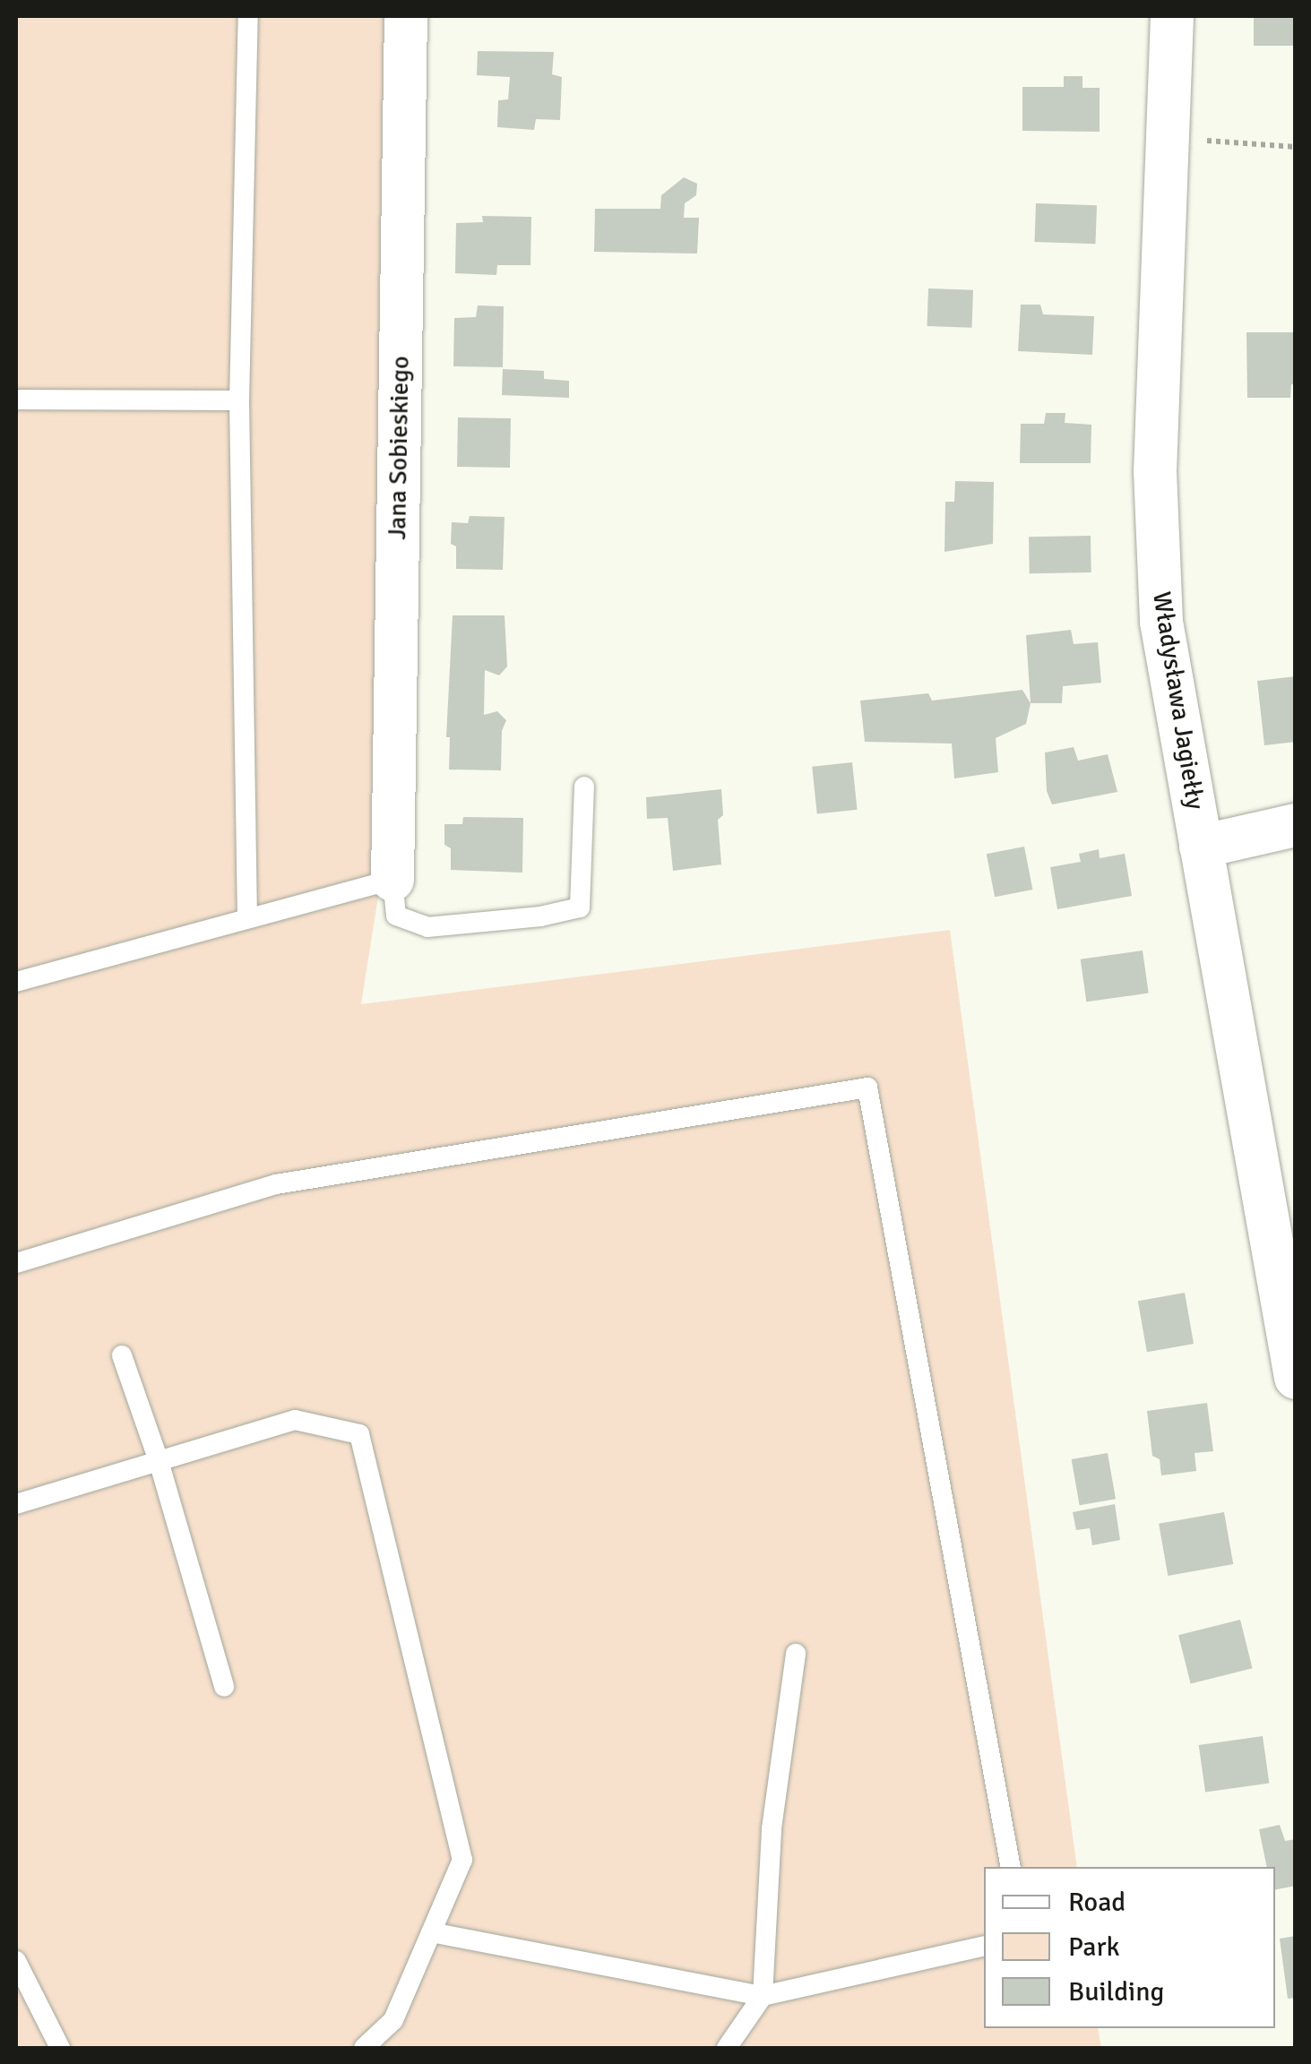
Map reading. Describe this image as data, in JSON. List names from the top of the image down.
{
  "streets": {
    "street": ["Jana Sobieskiego", "Władysława Jagiełły"]
  },
  "legend": ["Road", "Park", "Building"]
}
